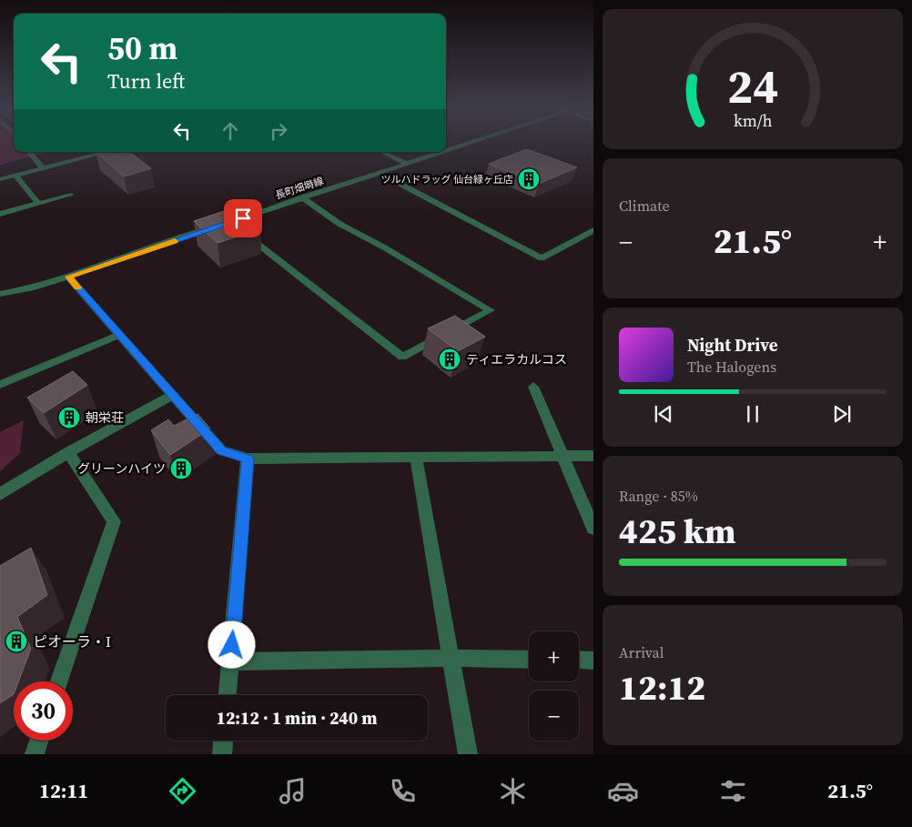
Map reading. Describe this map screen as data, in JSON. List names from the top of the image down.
{
  "streets": {
    "street": ["長町畑塒線"]
  },
  "places": {
    "building": [
      "ツルハドラッグ 仙台緑ヶ丘店",
      "ティエラカルコス",
      "朝栄荘",
      "グリーンハイツ",
      "ピオーラ・I"
    ]
  },
  "page": {
    "turn": ["50 m", "Turn left"],
    "tile": [
      "Climate",
      ["Range · 85%", "425 km"],
      ["Arrival", "12:12"]
    ],
    "heat": ["−", "21.5°", "+"],
    "song": ["Night Drive", "The Halogens"],
    "map_buttons": ["+", "−"],
    "limit": "30",
    "trip": "12:12 · 1 min · 240 m",
    "tabs": ["12:11", "21.5°"],
    "gauge": ["24", "km/h"]
  }
}
